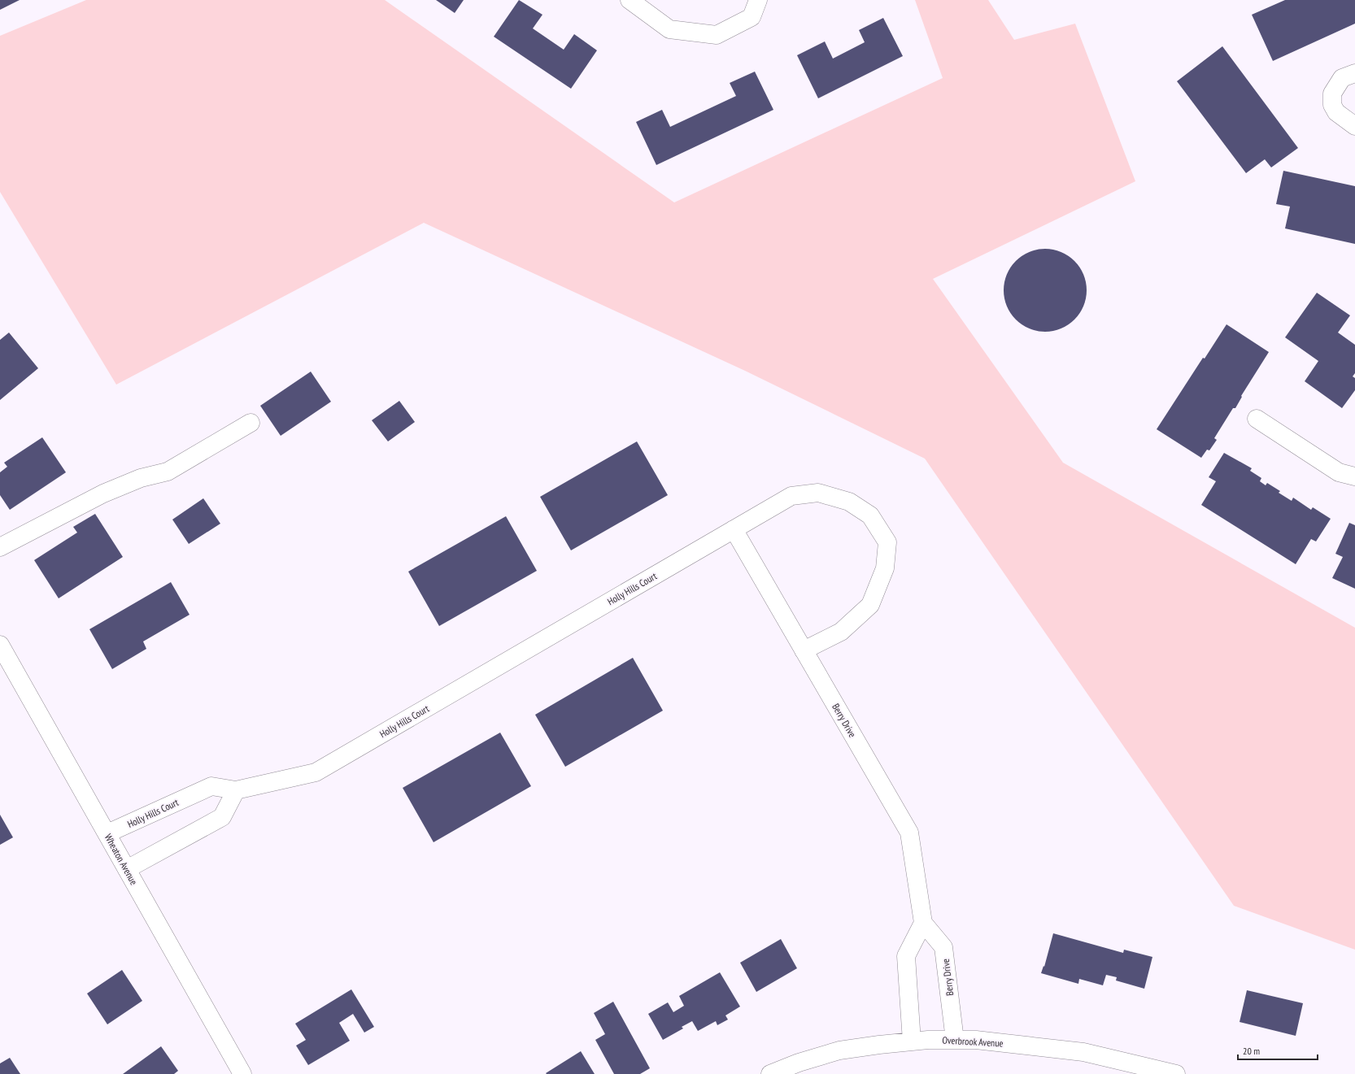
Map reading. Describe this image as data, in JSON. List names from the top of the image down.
{
  "streets": {
    "street": [
      "Holly Hills Court",
      "Berry Drive",
      "Wheaton Avenue",
      "Overbrook Avenue"
    ]
  },
  "crossings": [
    ["Holly Hills Court", "Berry Drive"],
    ["Holly Hills Court", "Wheaton Avenue"],
    ["Berry Drive", "Overbrook Avenue"]
  ],
  "scale_bar": "20 m"
}
